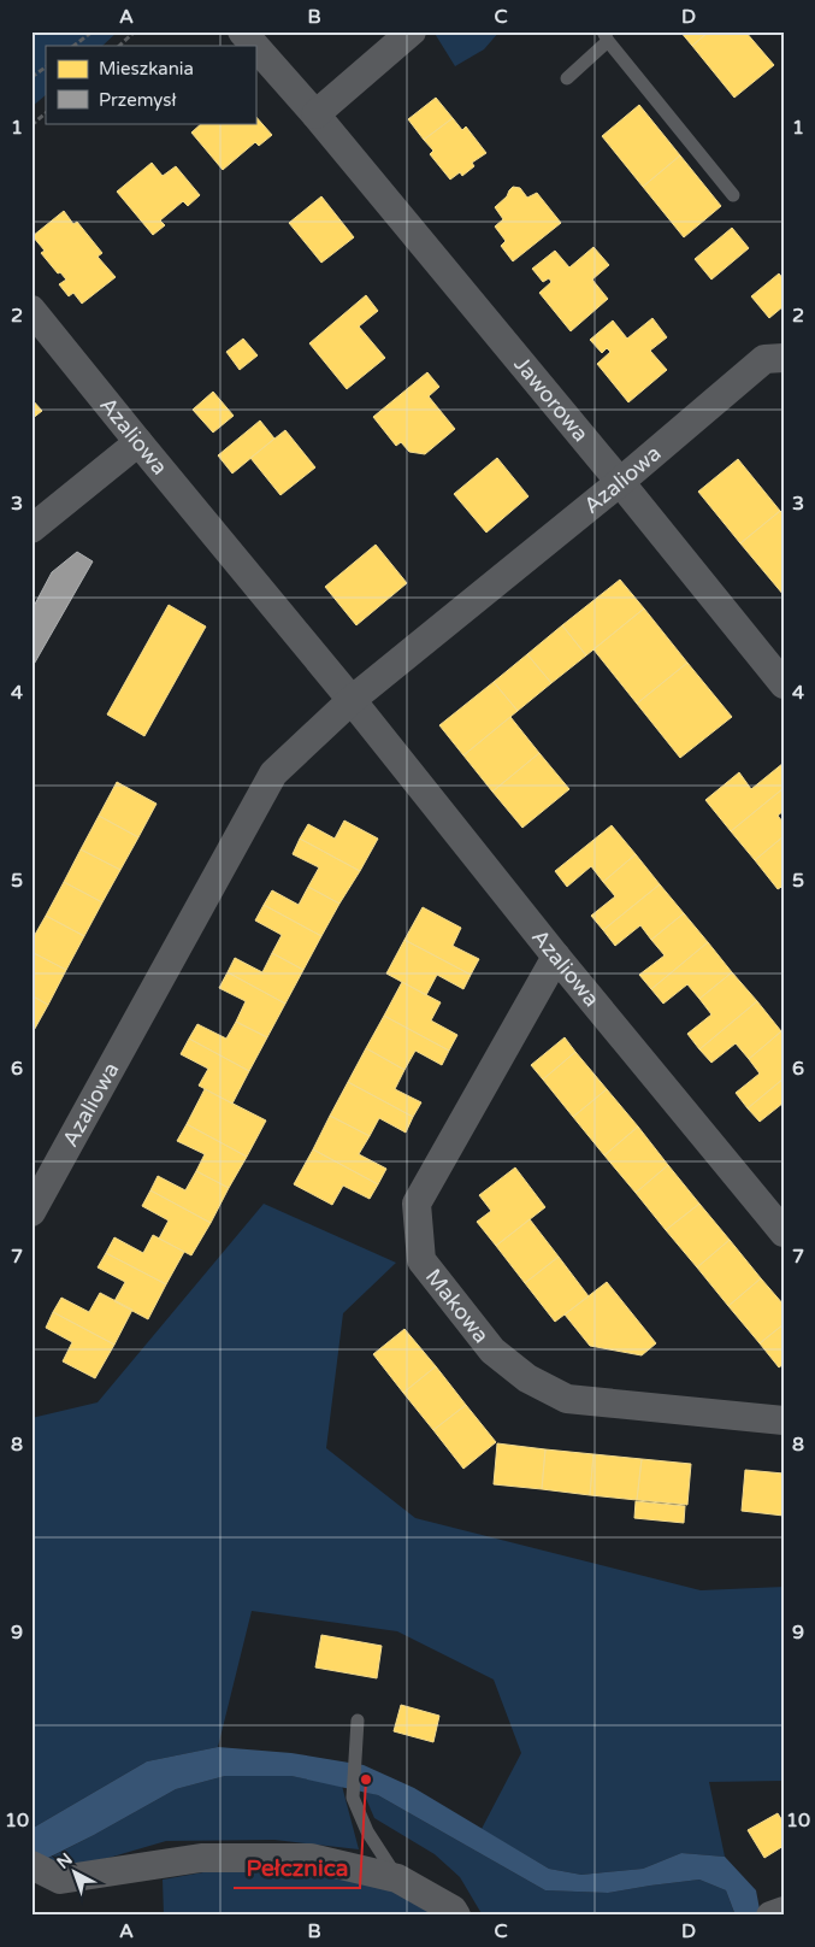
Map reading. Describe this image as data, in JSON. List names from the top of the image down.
{
  "streets": {
    "street": ["Jaworowa", "Azaliowa", "Makowa"]
  },
  "crossings": [
    ["Jaworowa", "Azaliowa"],
    ["Azaliowa", "Makowa"]
  ],
  "places": ["Pełcznica"],
  "legend": ["Mieszkania", "Przemysł"],
  "north": "top left",
  "grid": {
    "columns": [
      "A",
      "B",
      "C",
      "D"
    ],
    "rows": [
      "1",
      "2",
      "3",
      "4",
      "5",
      "6",
      "7",
      "8",
      "9",
      "10"
    ]
  }
}
